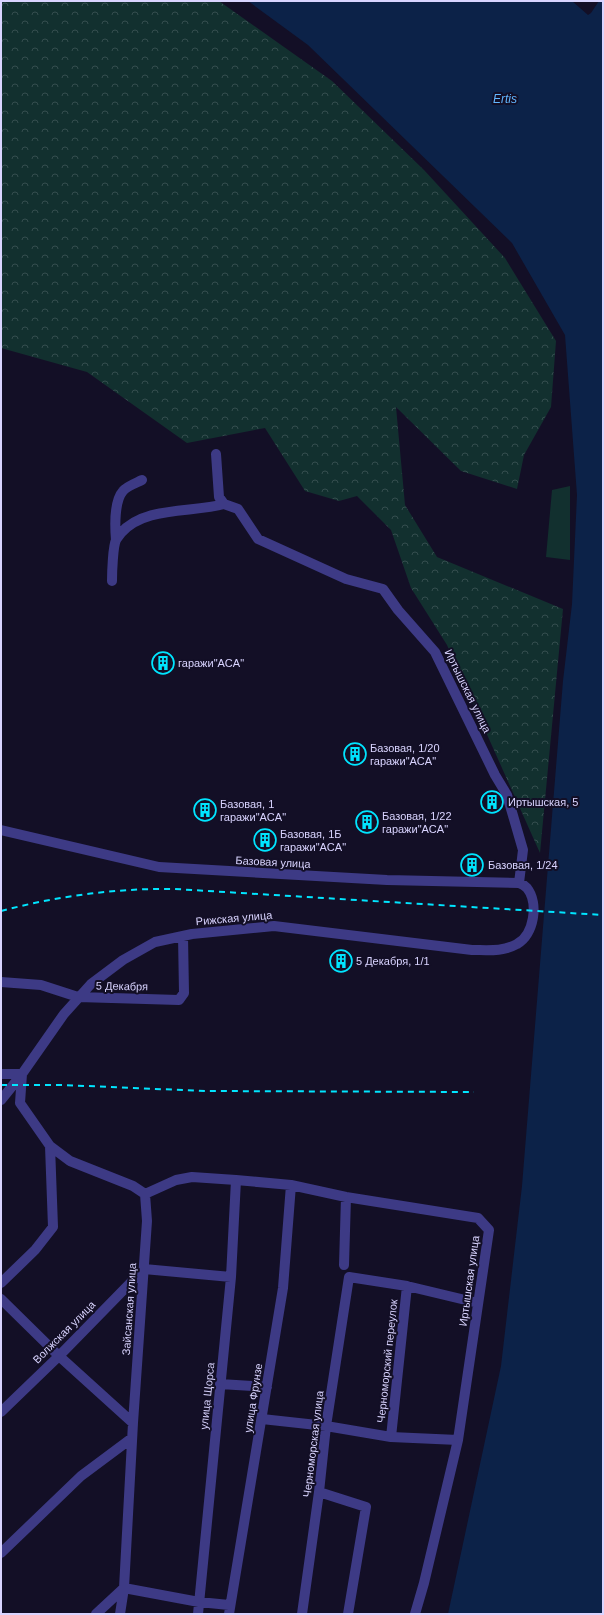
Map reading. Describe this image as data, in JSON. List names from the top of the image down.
{
  "streets": {
    "street": [
      "Иртышская улица",
      "Базовая улица",
      "Рижская улица",
      "5 Декабря",
      "Зайсанская улица",
      "Волжская улица",
      "Черноморский переулок",
      "улица Щорса",
      "улица Фрунзе",
      "Черноморская улица"
    ]
  },
  "crossings": [
    ["Иртышская улица", "Базовая улица"],
    ["Иртышская улица", "Рижская улица"],
    ["Иртышская улица", "Зайсанская улица"],
    ["Иртышская улица", "улица Щорса"],
    ["Иртышская улица", "улица Фрунзе"],
    ["Базовая улица", "Рижская улица"],
    ["Рижская улица", "5 Декабря"],
    ["Зайсанская улица", "Волжская улица"],
    ["Черноморский переулок", "Черноморская улица"]
  ],
  "water": ["Ertis"],
  "places": {
    "building": [
      "гаражи\"ACА\"",
      "Базовая, 1/20 гаражи\"ACА\"",
      "Иртышская, 5",
      "Базовая, 1 гаражи\"ACА\"",
      "Базовая, 1/22 гаражи\"ACА\"",
      "Базовая, 1Б гаражи\"ACА\"",
      "Базовая, 1/24",
      "5 Декабря, 1/1"
    ]
  }
}
